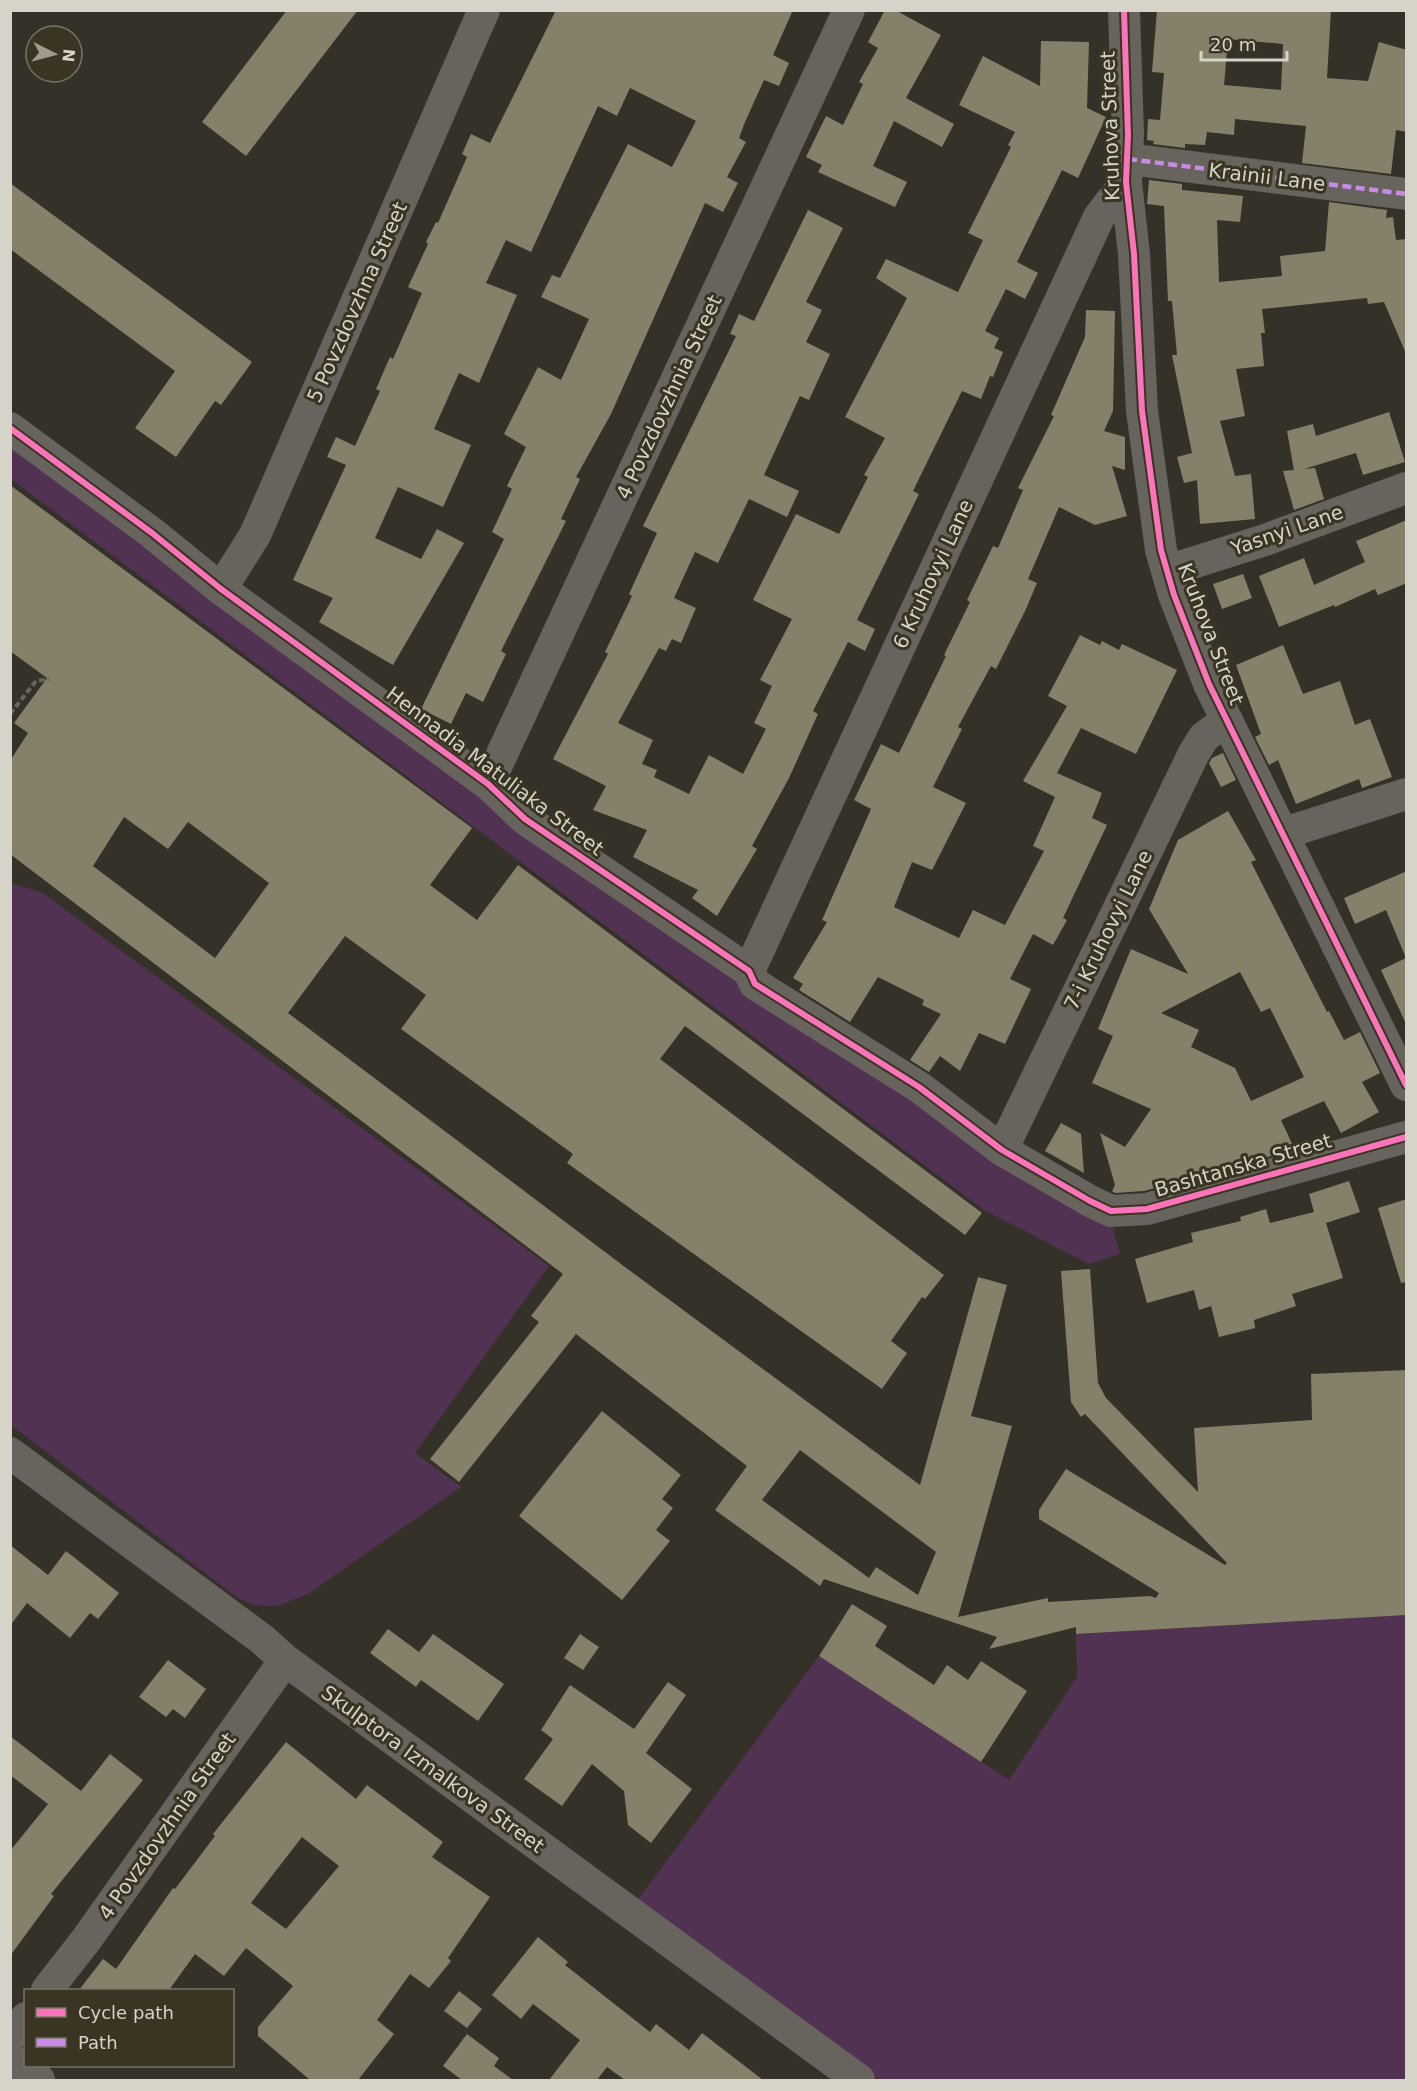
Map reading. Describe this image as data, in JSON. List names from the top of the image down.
{
  "streets": {
    "street": [
      "Kruhova Street",
      "Krainii Lane",
      "5 Povzdovzhna Street",
      "4 Povzdovzhnia Street",
      "Yasnyi Lane",
      "6 Kruhovyi Lane",
      "Hennadia Matuliaka Street",
      "7-i Kruhovyi Lane",
      "Bashtanska Street",
      "Skulptora Izmalkova Street"
    ]
  },
  "crossings": [
    ["Kruhova Street", "Krainii Lane"],
    ["Kruhova Street", "Yasnyi Lane"],
    ["Kruhova Street", "6 Kruhovyi Lane"],
    ["Kruhova Street", "7-i Kruhovyi Lane"],
    ["Krainii Lane", "6 Kruhovyi Lane"],
    ["5 Povzdovzhna Street", "Hennadia Matuliaka Street"],
    ["4 Povzdovzhnia Street", "Hennadia Matuliaka Street"],
    ["4 Povzdovzhnia Street", "Skulptora Izmalkova Street"],
    ["6 Kruhovyi Lane", "Hennadia Matuliaka Street"],
    ["Hennadia Matuliaka Street", "7-i Kruhovyi Lane"],
    ["Hennadia Matuliaka Street", "Bashtanska Street"]
  ],
  "legend": ["Cycle path", "Path"],
  "scale_bar": "20 m",
  "north": "right"
}
